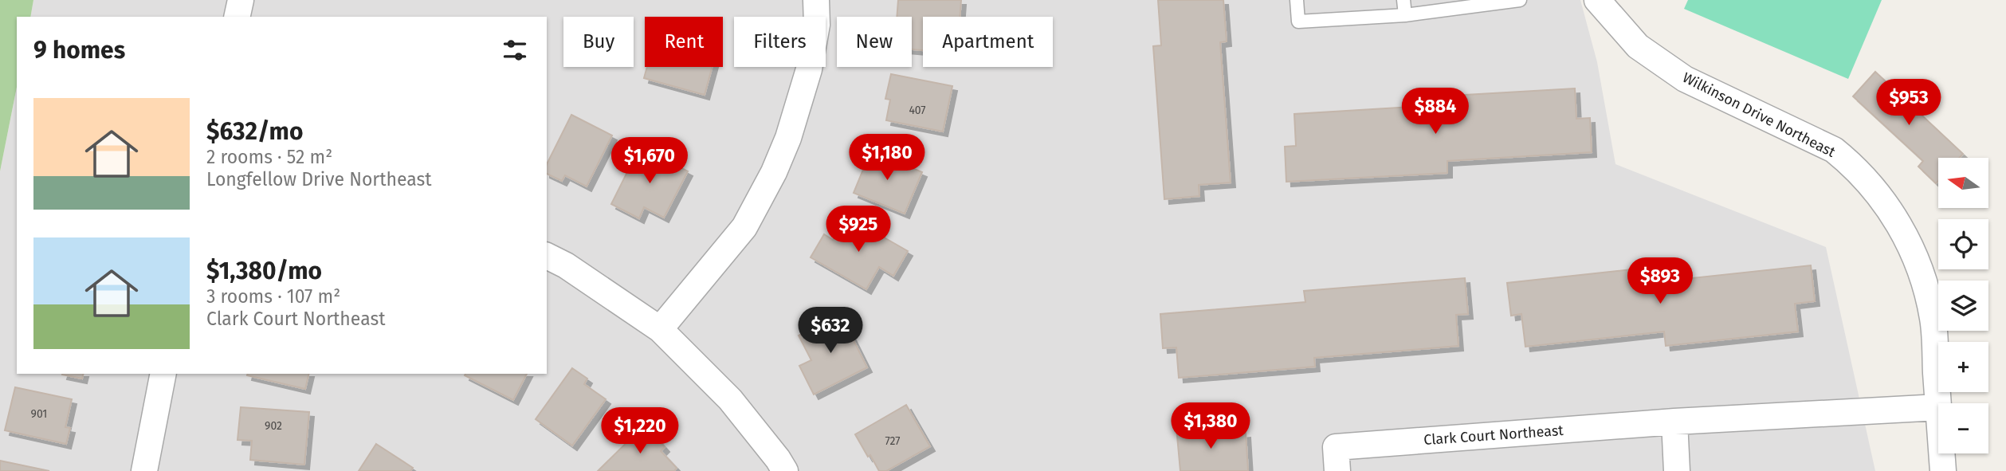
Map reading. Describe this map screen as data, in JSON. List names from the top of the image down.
{
  "streets": {
    "street": ["Wilkinson Drive Northeast", "Clark Court Northeast"]
  },
  "crossings": [
    ["Wilkinson Drive Northeast", "Clark Court Northeast"]
  ],
  "house_numbers": [
    "407",
    "901",
    "902",
    "727"
  ],
  "north": "left",
  "page": {
    "chip": [
      "Buy",
      "Rent",
      "Filters",
      "New",
      "Apartment"
    ],
    "heading": "9 homes",
    "price": [
      "$953",
      "$884",
      "$1,180",
      "$1,670",
      "$925",
      "$893",
      "$632",
      "$1,380",
      "$1,220"
    ],
    "list": [
      {
        "name": "$632/mo",
        "note": "2 rooms · 52 m² · Longfellow Drive Northeast"
      },
      {
        "name": "$1,380/mo",
        "note": "3 rooms · 107 m² · Clark Court Northeast"
      }
    ],
    "map_buttons": ["+", "−"]
  }
}
